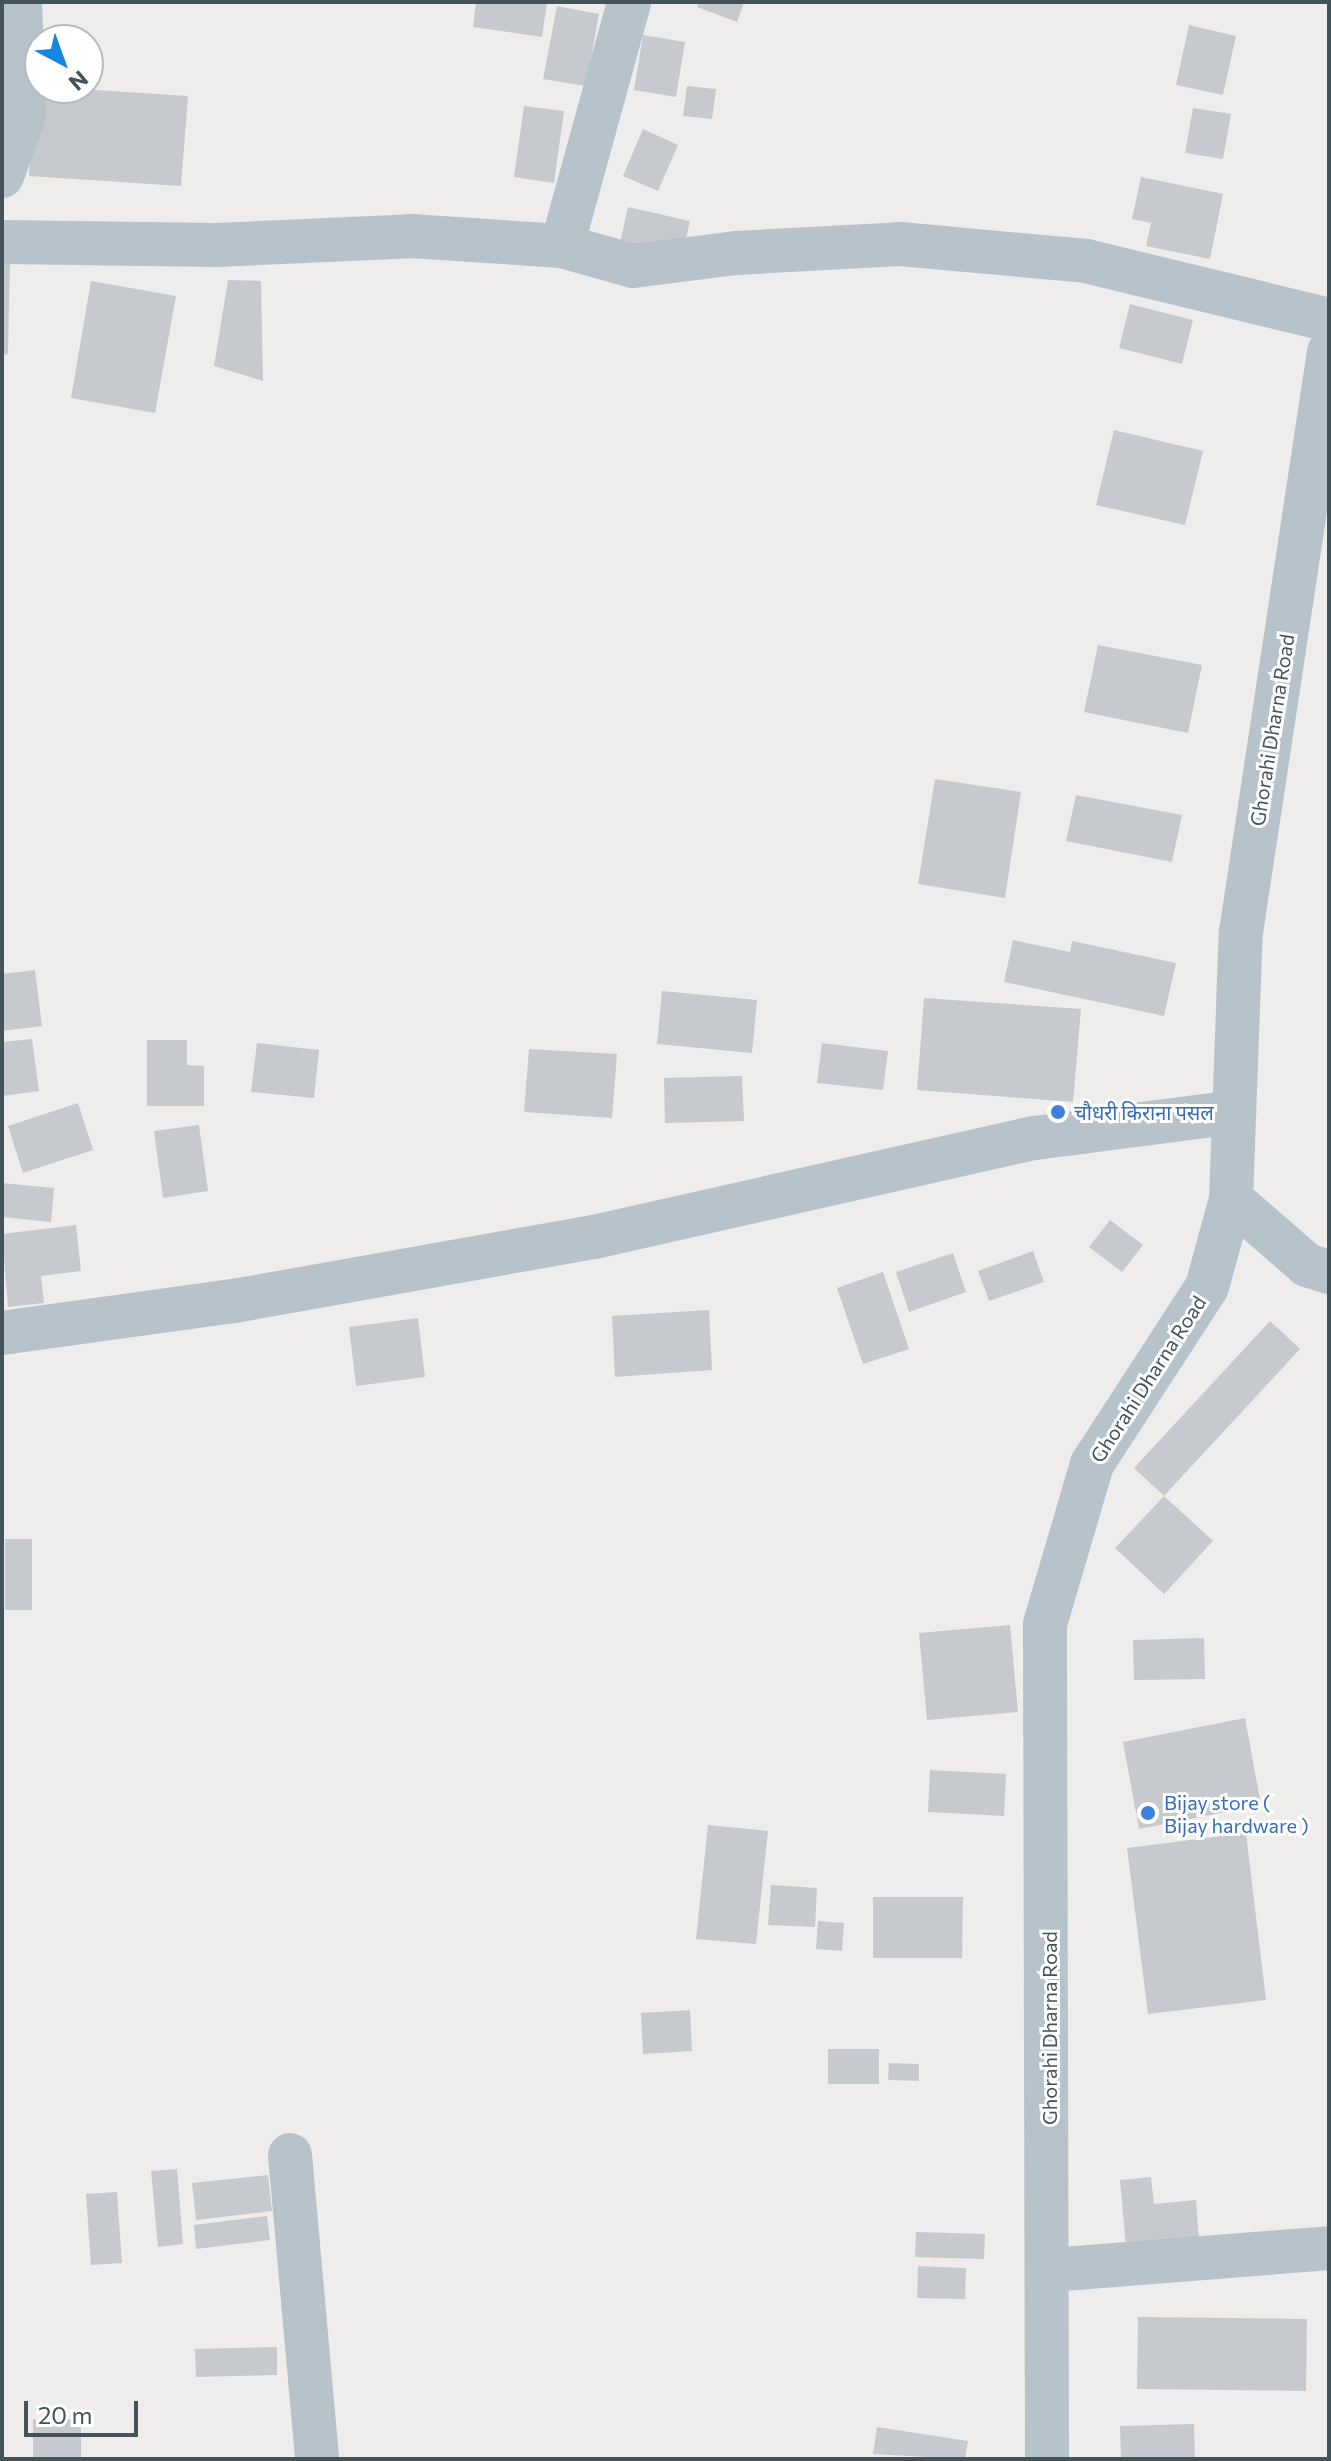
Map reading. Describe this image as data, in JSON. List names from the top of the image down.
{
  "streets": {
    "street": ["Ghorahi Dharna Road"]
  },
  "places": ["चौधरी किराना पसल", "Bijay store ( Bijay hardware )"],
  "scale_bar": "20 m",
  "north": "bottom right"
}
